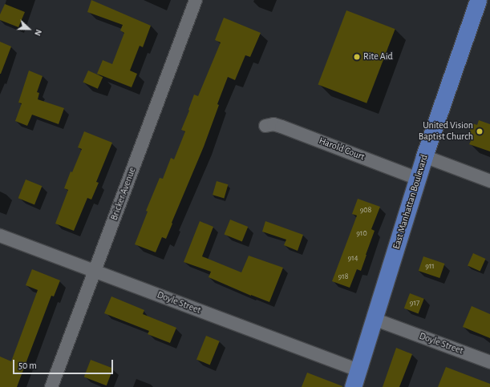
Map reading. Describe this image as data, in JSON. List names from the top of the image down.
{
  "streets": {
    "main road": ["East Manhattan Boulevard"],
    "street": ["Harold Court", "Bricker Avenue", "Doyle Street"]
  },
  "crossings": [
    ["Harold Court", "East Manhattan Boulevard"],
    ["Bricker Avenue", "Doyle Street"],
    ["East Manhattan Boulevard", "Doyle Street"]
  ],
  "places": ["Rite Aid", "United Vision Baptist Church"],
  "house_numbers": [
    "908",
    "910",
    "914",
    "911",
    "918",
    "917"
  ],
  "scale_bar": "50 m",
  "north": "right"
}
